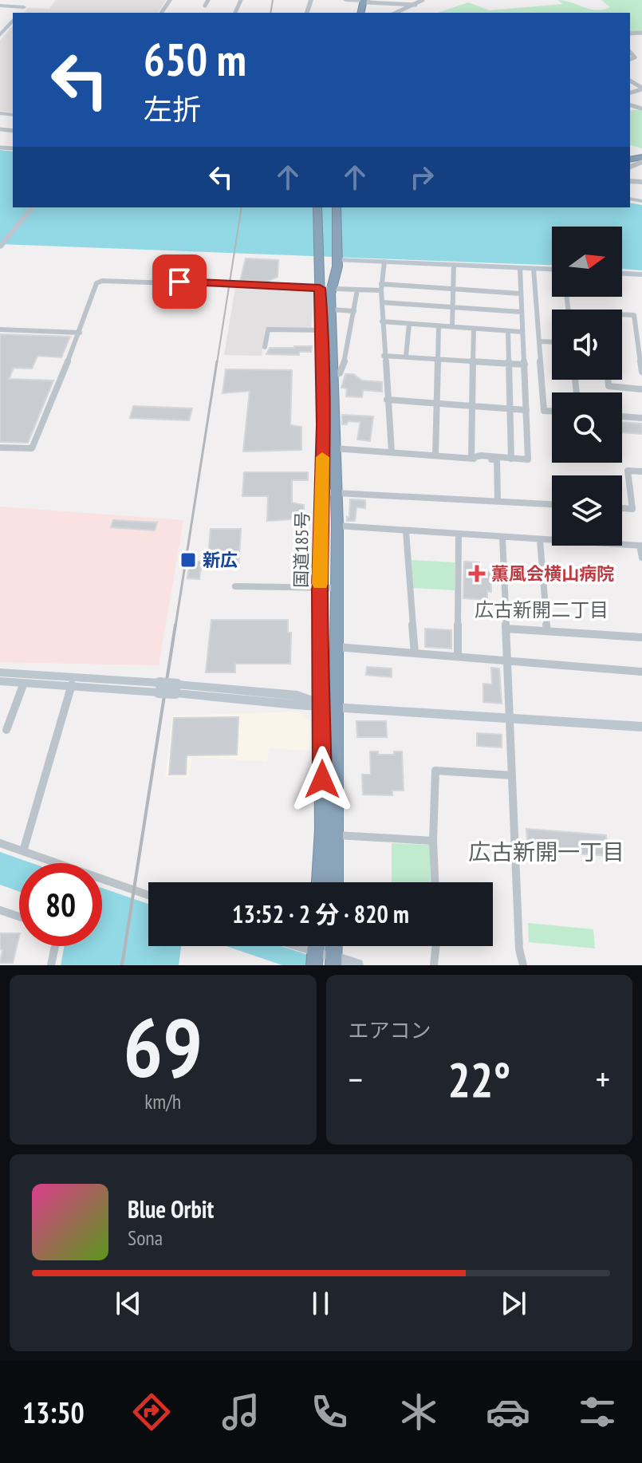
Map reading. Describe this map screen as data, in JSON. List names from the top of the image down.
{
  "streets": {
    "highway": ["国道185号"]
  },
  "districts": ["広古新開二丁目", "広古新開一丁目"],
  "places": {
    "transit": ["新広"],
    "health": ["薫風会横山病院"]
  },
  "north": "right",
  "page": {
    "turn": ["650 m", "左折"],
    "limit": "80",
    "trip": "13:52 · 2 分 · 820 m",
    "tile": [
      ["69", "km/h"],
      "エアコン"
    ],
    "heat": ["−", "22°", "+"],
    "song": ["Blue Orbit", "Sona"],
    "tabs": "13:50"
  }
}
